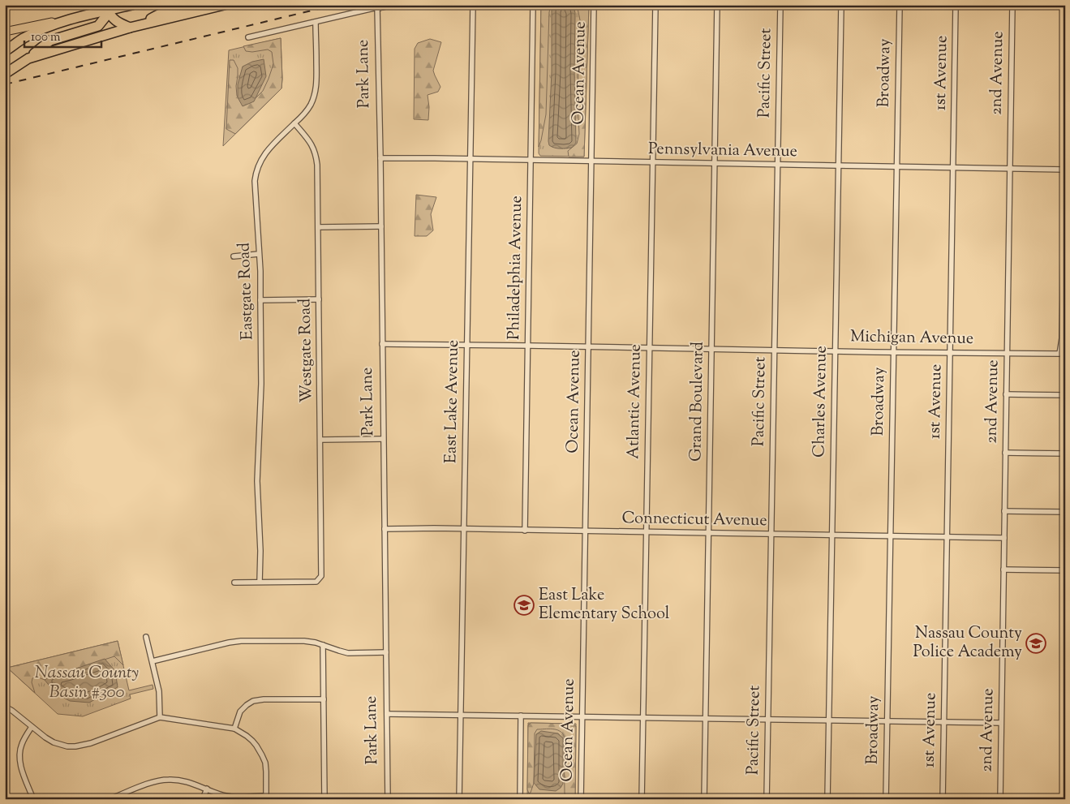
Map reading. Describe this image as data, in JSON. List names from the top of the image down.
{
  "streets": {
    "street": [
      "Ocean Avenue",
      "Pacific Street",
      "Broadway",
      "1st Avenue",
      "2nd Avenue",
      "Park Lane",
      "Pennsylvania Avenue",
      "Philadelphia Avenue",
      "Eastgate Road",
      "Michigan Avenue",
      "Westgate Road",
      "East Lake Avenue",
      "Atlantic Avenue",
      "Grand Boulevard",
      "Charles Avenue",
      "Connecticut Avenue"
    ]
  },
  "crossings": [
    ["Ocean Avenue", "Pennsylvania Avenue"],
    ["Ocean Avenue", "Michigan Avenue"],
    ["Ocean Avenue", "Connecticut Avenue"],
    ["Pacific Street", "Pennsylvania Avenue"],
    ["Pacific Street", "Michigan Avenue"],
    ["Pacific Street", "Connecticut Avenue"],
    ["Broadway", "Pennsylvania Avenue"],
    ["Broadway", "Michigan Avenue"],
    ["Broadway", "Connecticut Avenue"],
    ["1st Avenue", "Pennsylvania Avenue"],
    ["1st Avenue", "Michigan Avenue"],
    ["1st Avenue", "Connecticut Avenue"],
    ["2nd Avenue", "Pennsylvania Avenue"],
    ["2nd Avenue", "Michigan Avenue"],
    ["2nd Avenue", "Connecticut Avenue"],
    ["Park Lane", "Pennsylvania Avenue"],
    ["Park Lane", "Michigan Avenue"],
    ["Park Lane", "Connecticut Avenue"],
    ["Pennsylvania Avenue", "Philadelphia Avenue"],
    ["Pennsylvania Avenue", "East Lake Avenue"],
    ["Pennsylvania Avenue", "Atlantic Avenue"],
    ["Pennsylvania Avenue", "Grand Boulevard"],
    ["Pennsylvania Avenue", "Charles Avenue"],
    ["Philadelphia Avenue", "Michigan Avenue"],
    ["Philadelphia Avenue", "Connecticut Avenue"],
    ["Eastgate Road", "Westgate Road"],
    ["Michigan Avenue", "East Lake Avenue"],
    ["Michigan Avenue", "Atlantic Avenue"],
    ["Michigan Avenue", "Grand Boulevard"],
    ["Michigan Avenue", "Charles Avenue"],
    ["East Lake Avenue", "Connecticut Avenue"],
    ["Atlantic Avenue", "Connecticut Avenue"],
    ["Grand Boulevard", "Connecticut Avenue"],
    ["Charles Avenue", "Connecticut Avenue"]
  ],
  "water": ["Nassau County Basin #300"],
  "places": {
    "school or university": ["East Lake Elementary School", "Nassau County Police Academy"]
  },
  "scale_bar": "100 m"
}
